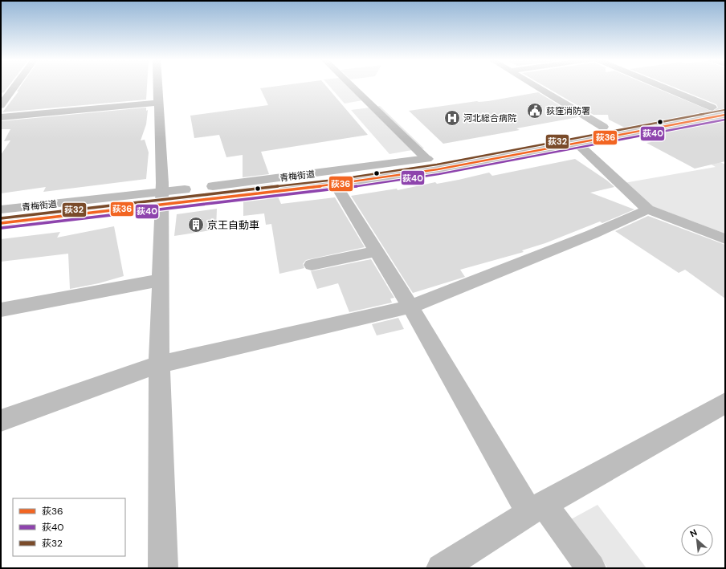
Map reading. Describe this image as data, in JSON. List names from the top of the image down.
{
  "streets": {
    "street": ["青梅街道"]
  },
  "places": {
    "public building": ["荻窪消防署"],
    "hospital": ["河北総合病院"],
    "building": ["京王自動車"]
  },
  "lines": ["transit line 荻32", "transit line 荻36", "transit line 荻40"],
  "legend": ["荻36", "荻40", "荻32"],
  "north": "top left"
}
